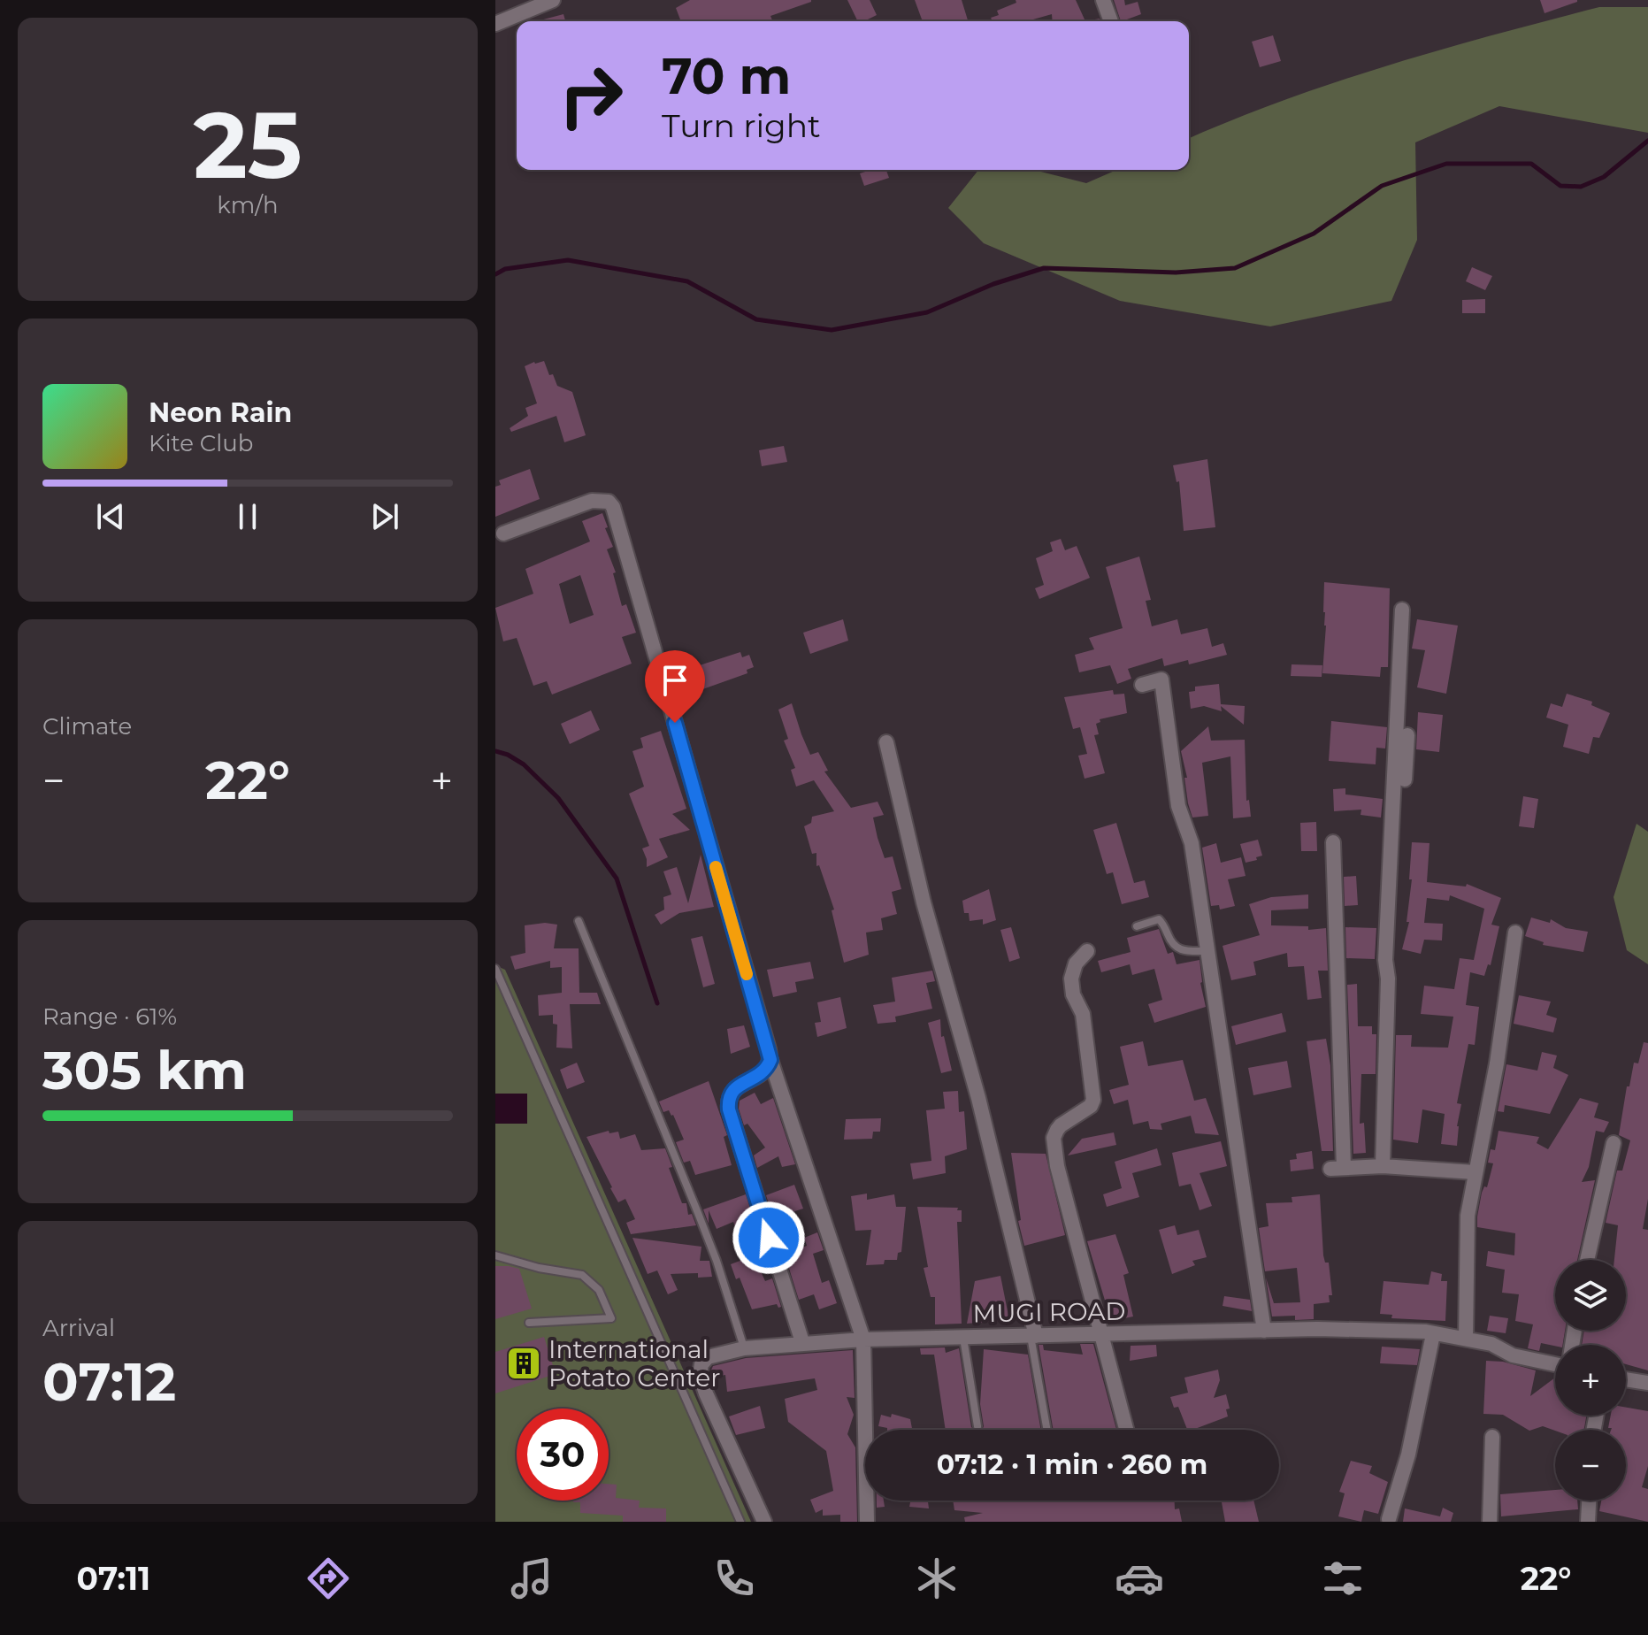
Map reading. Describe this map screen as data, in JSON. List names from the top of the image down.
{
  "streets": {
    "street": ["MUGI ROAD"]
  },
  "places": {
    "building": ["International Potato Center"]
  },
  "page": {
    "tile": [
      ["25", "km/h"],
      "Climate",
      ["Range · 61%", "305 km"],
      ["Arrival", "07:12"]
    ],
    "turn": ["70 m", "Turn right"],
    "song": ["Neon Rain", "Kite Club"],
    "heat": ["−", "22°", "+"],
    "map_buttons": ["+", "−"],
    "limit": "30",
    "trip": "07:12 · 1 min · 260 m",
    "tabs": ["07:11", "22°"]
  }
}
